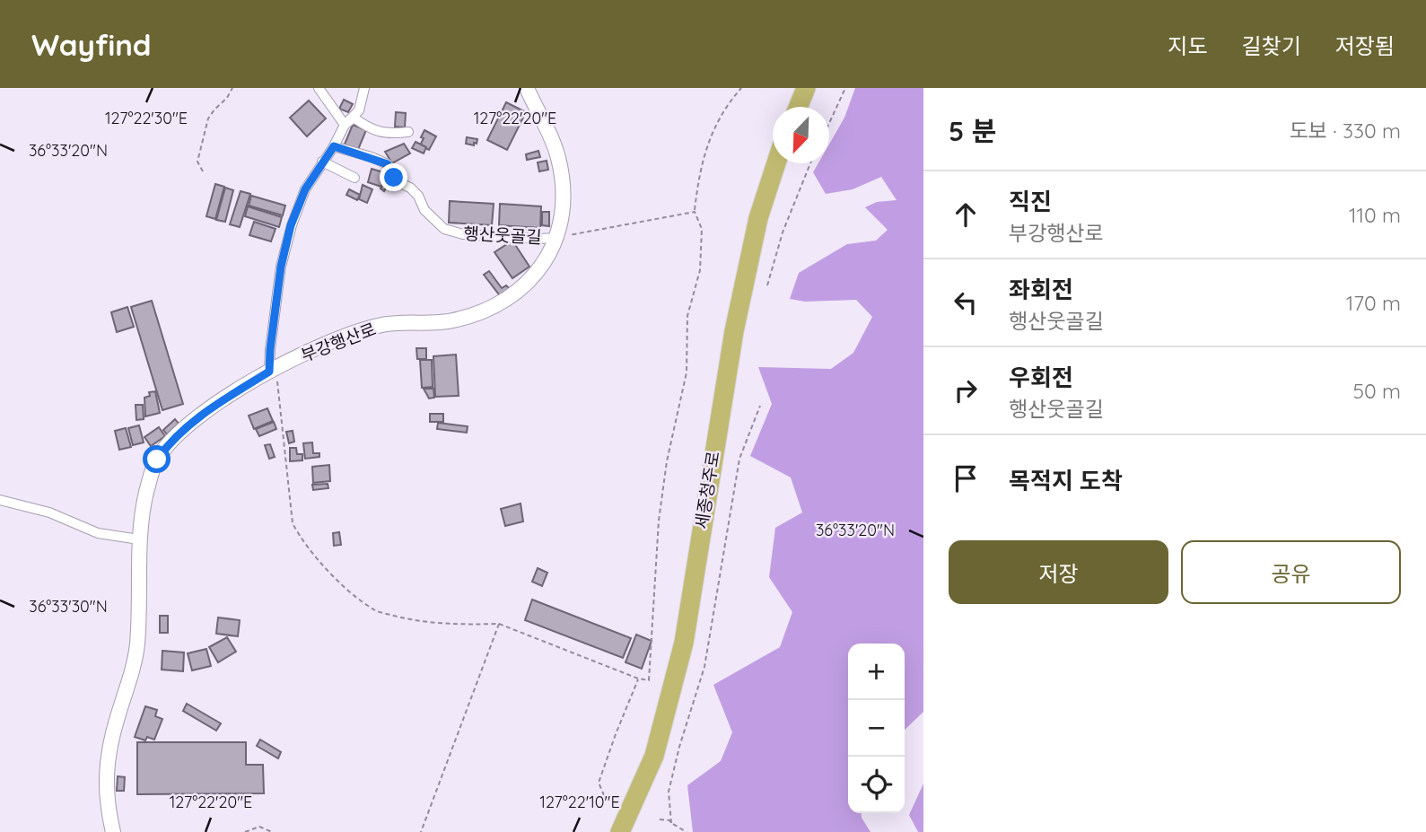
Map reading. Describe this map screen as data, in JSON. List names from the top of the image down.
{
  "streets": {
    "highway": ["세종청주로"],
    "street": ["행산웃골길", "부강행산로"]
  },
  "crossings": [
    ["행산웃골길", "부강행산로"]
  ],
  "north": "bottom left",
  "page": {
    "header": "Wayfind",
    "nav": ["지도", "길찾기", "저장됨"],
    "heading": ["5 분", "도보 · 330 m"],
    "list": [
      ["직진", "부강행산로", "110 m"],
      ["좌회전", "행산웃골길", "170 m"],
      ["우회전", "행산웃골길", "50 m"],
      "목적지 도착"
    ],
    "buttons": ["저장", "공유"],
    "map_buttons": ["+", "−"]
  },
  "coordinates": [
    "127°22'30\"E",
    "127°22'20\"E",
    "36°33'20\"N",
    "36°33'30\"N",
    "127°22'10\"E"
  ]
}
